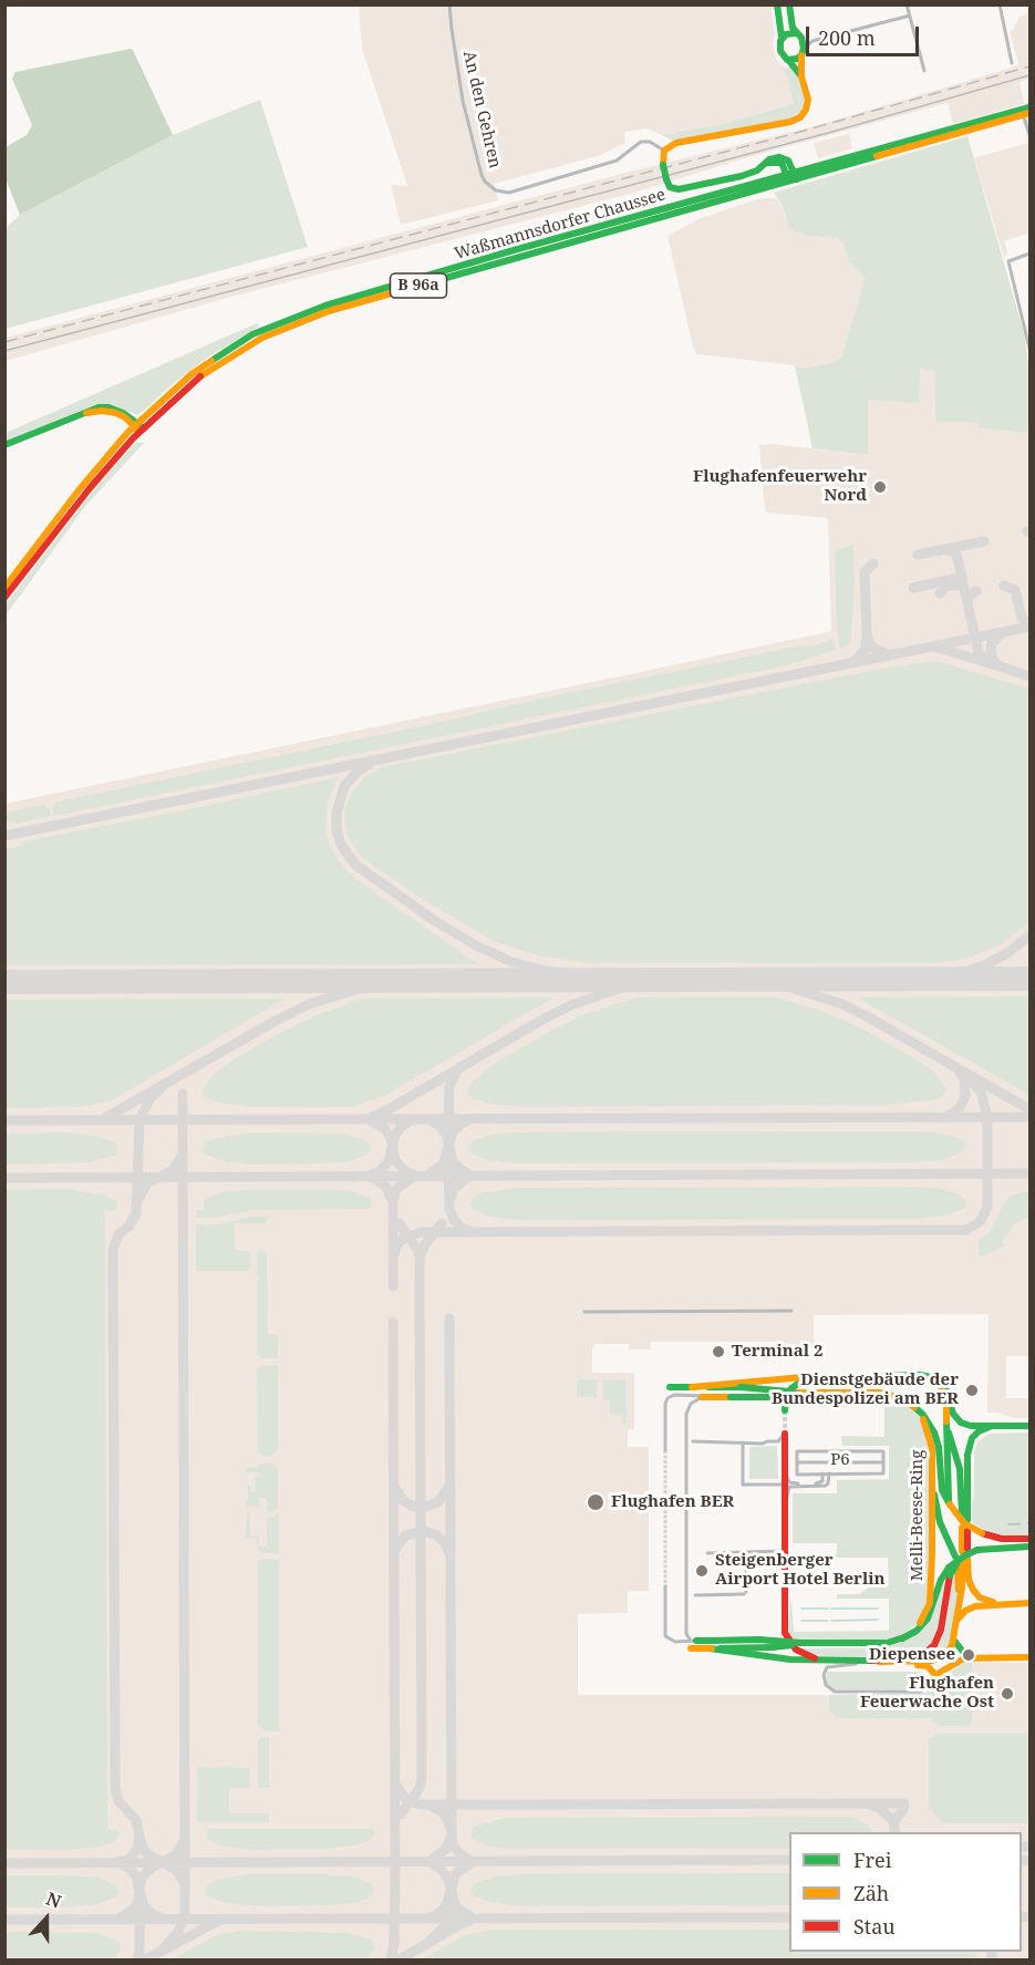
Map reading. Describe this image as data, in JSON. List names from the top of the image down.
{
  "streets": {
    "main road": ["Waßmannsdorfer Chaussee", "B 96a", "Melli-Beese-Ring"],
    "street": ["An den Gehren", "P6"]
  },
  "places": [
    "Flughafenfeuerwehr Nord",
    "Terminal 2",
    "Dienstgebäude der Bundespolizei am BER",
    "Flughafen BER",
    "Steigenberger Airport Hotel Berlin",
    "Diepensee",
    "Flughafen Feuerwache Ost"
  ],
  "legend": ["Frei", "Zäh", "Stau"],
  "scale_bar": "200 m",
  "north": "top"
}
